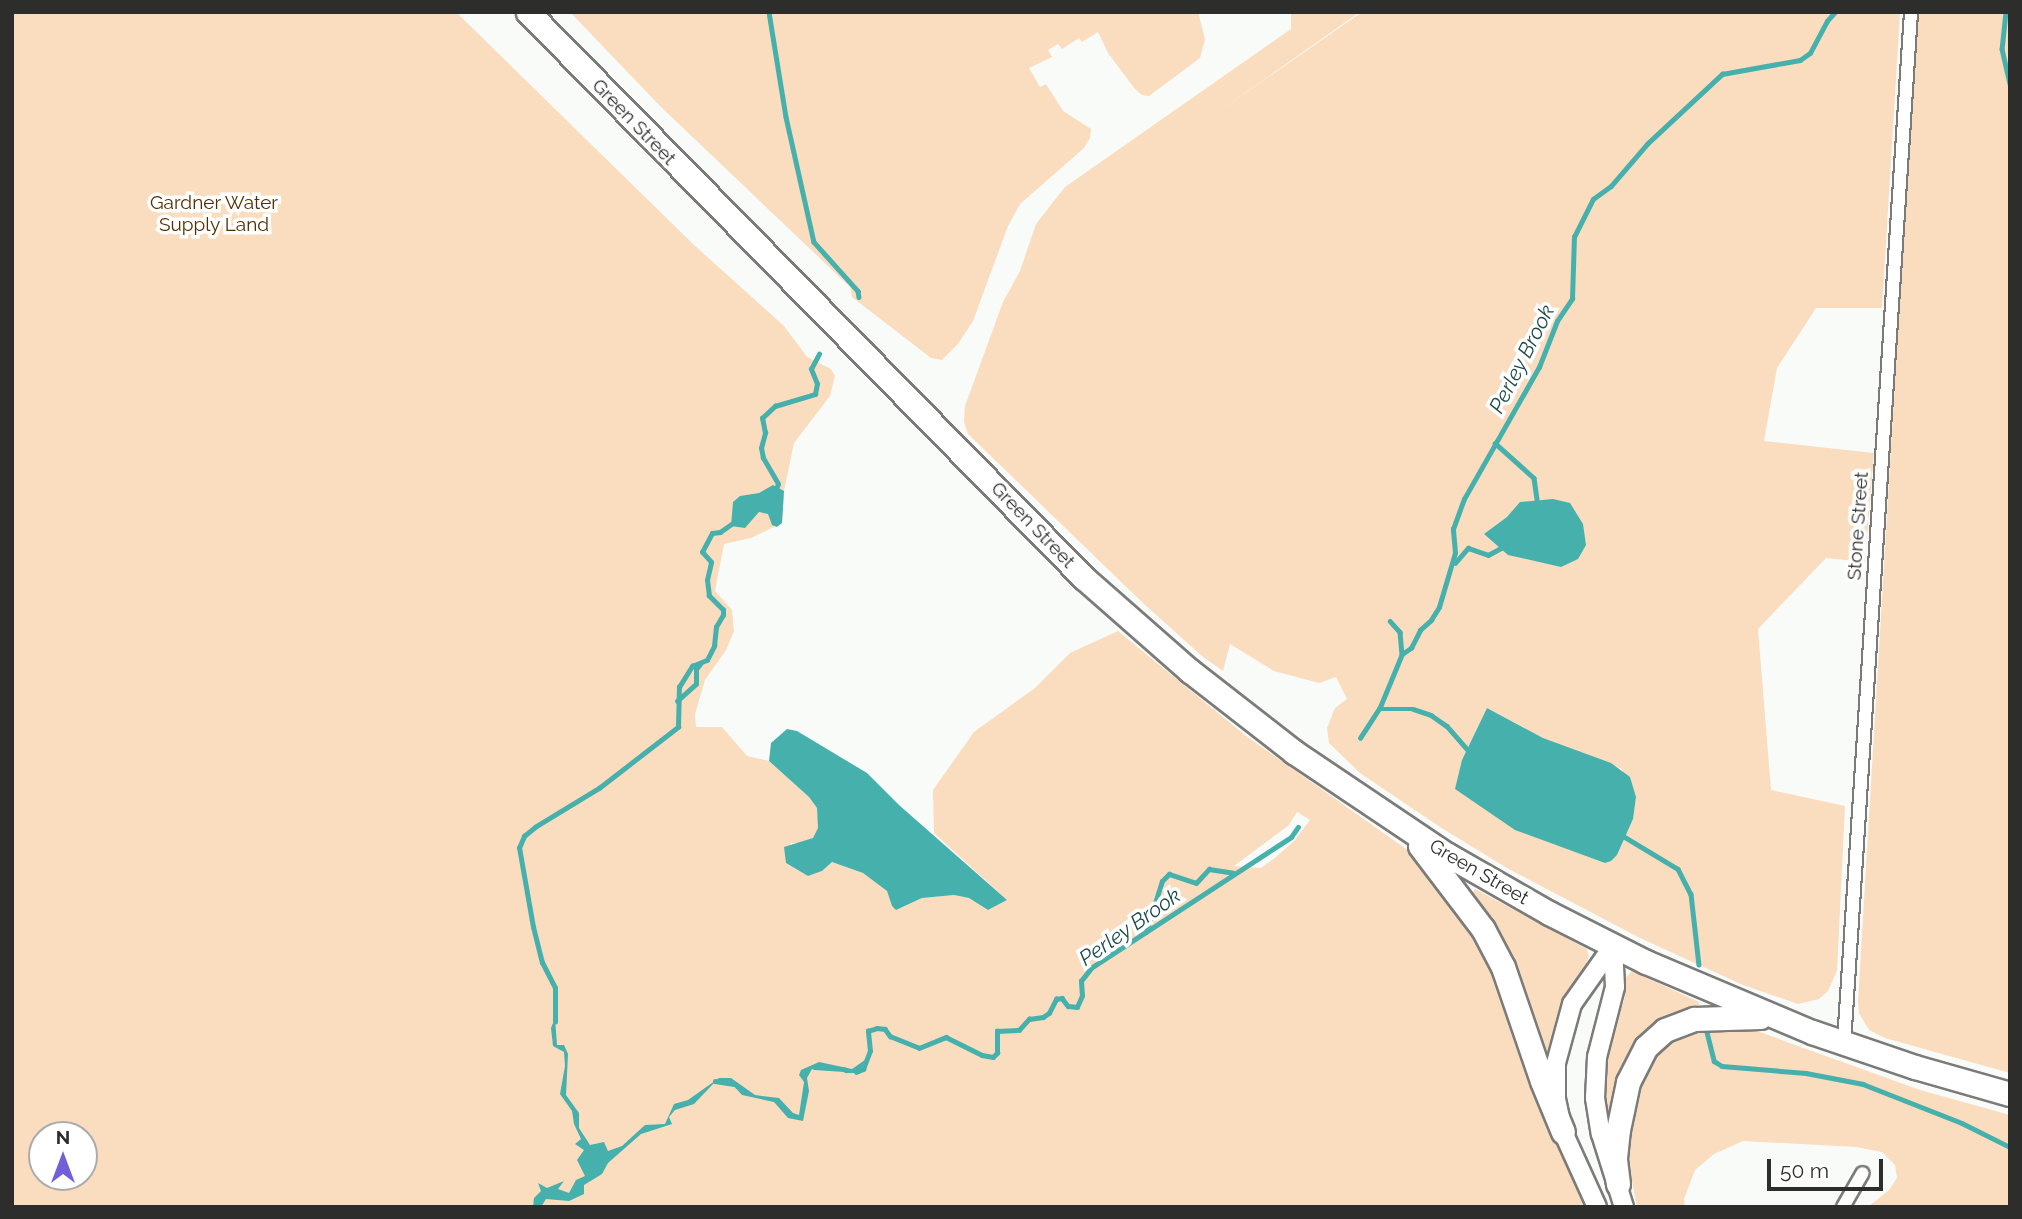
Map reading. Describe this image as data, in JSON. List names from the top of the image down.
{
  "streets": {
    "highway": ["Green Street"],
    "street": ["Stone Street"]
  },
  "crossings": [
    ["Green Street", "Stone Street"]
  ],
  "water": ["Perley Brook"],
  "parks": ["Gardner Water Supply Land"],
  "scale_bar": "50 m",
  "north": "top"
}
